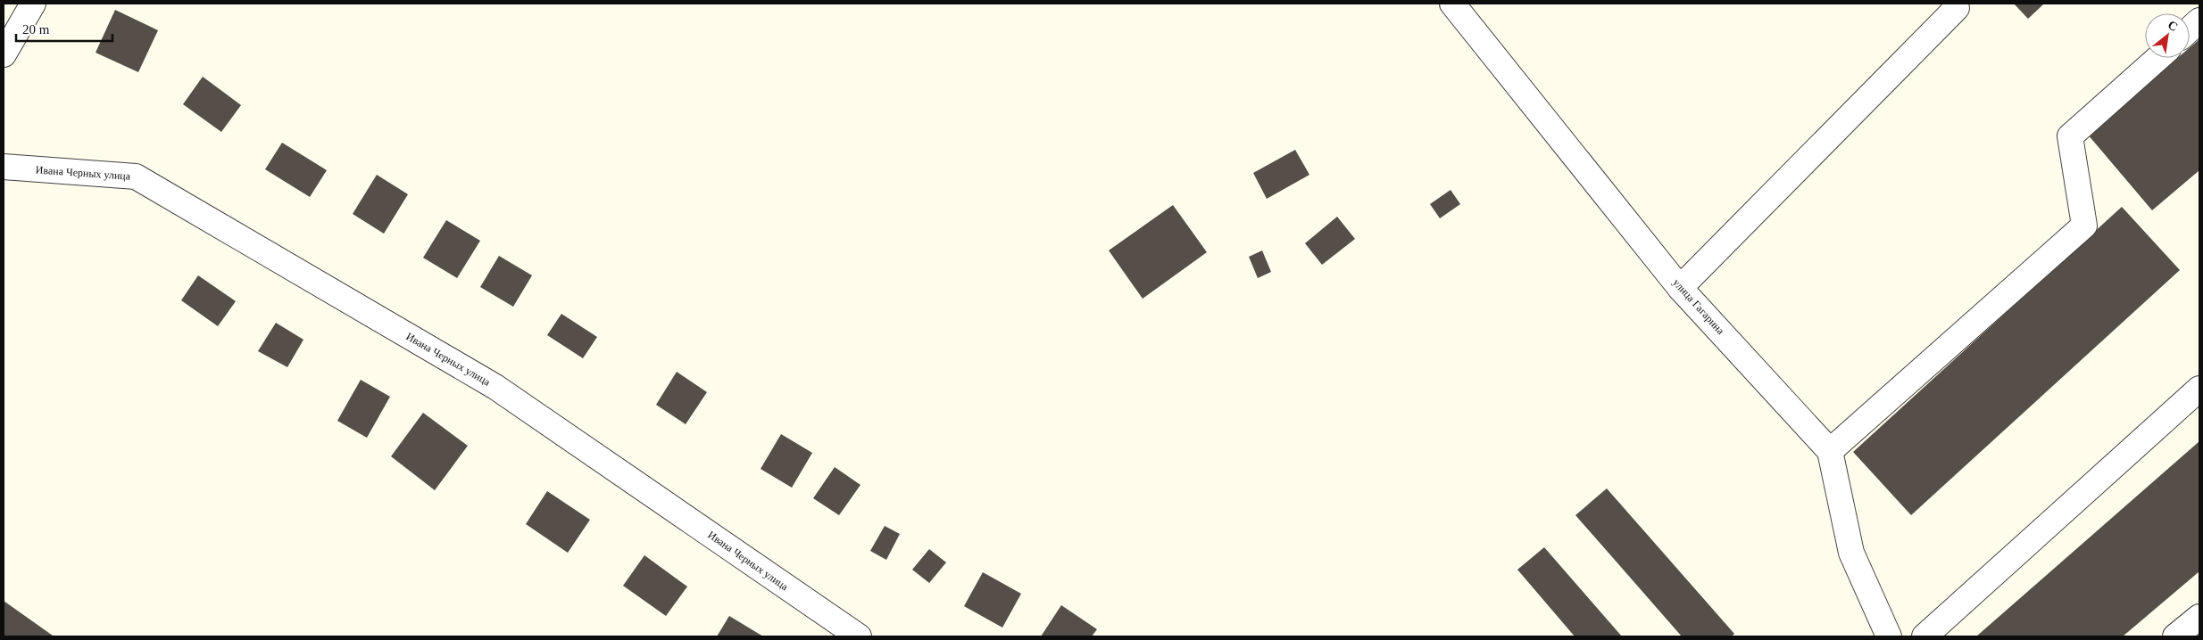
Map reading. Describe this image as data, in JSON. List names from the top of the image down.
{
  "streets": {
    "street": ["Ивана Черных улица", "улица Гагарина"]
  },
  "scale_bar": "20 m",
  "north": "top right"
}
